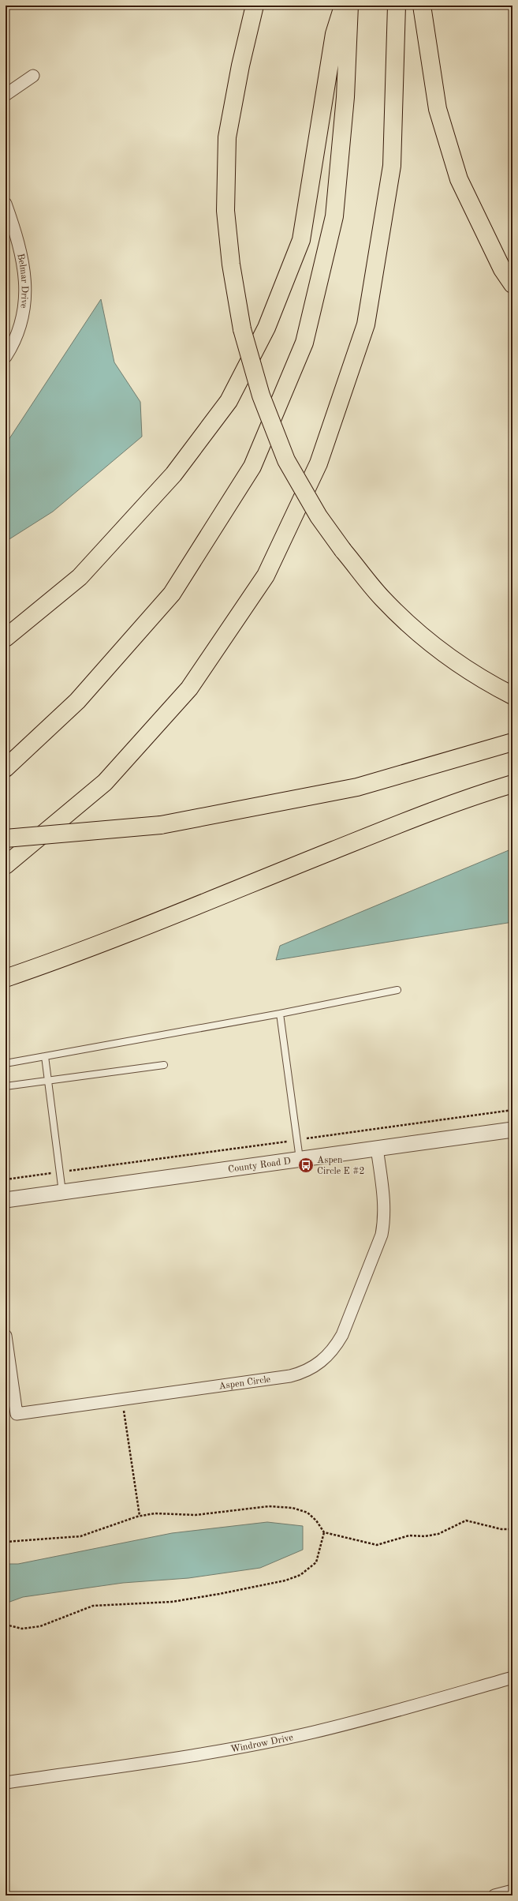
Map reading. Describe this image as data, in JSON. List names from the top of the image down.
{
  "streets": {
    "street": [
      "Belmar Drive",
      "County Road D",
      "Aspen Circle",
      "Windrow Drive"
    ]
  },
  "crossings": [
    ["County Road D", "Aspen Circle"]
  ],
  "places": {
    "bus stop": ["Aspen Circle E #2"]
  }
}
